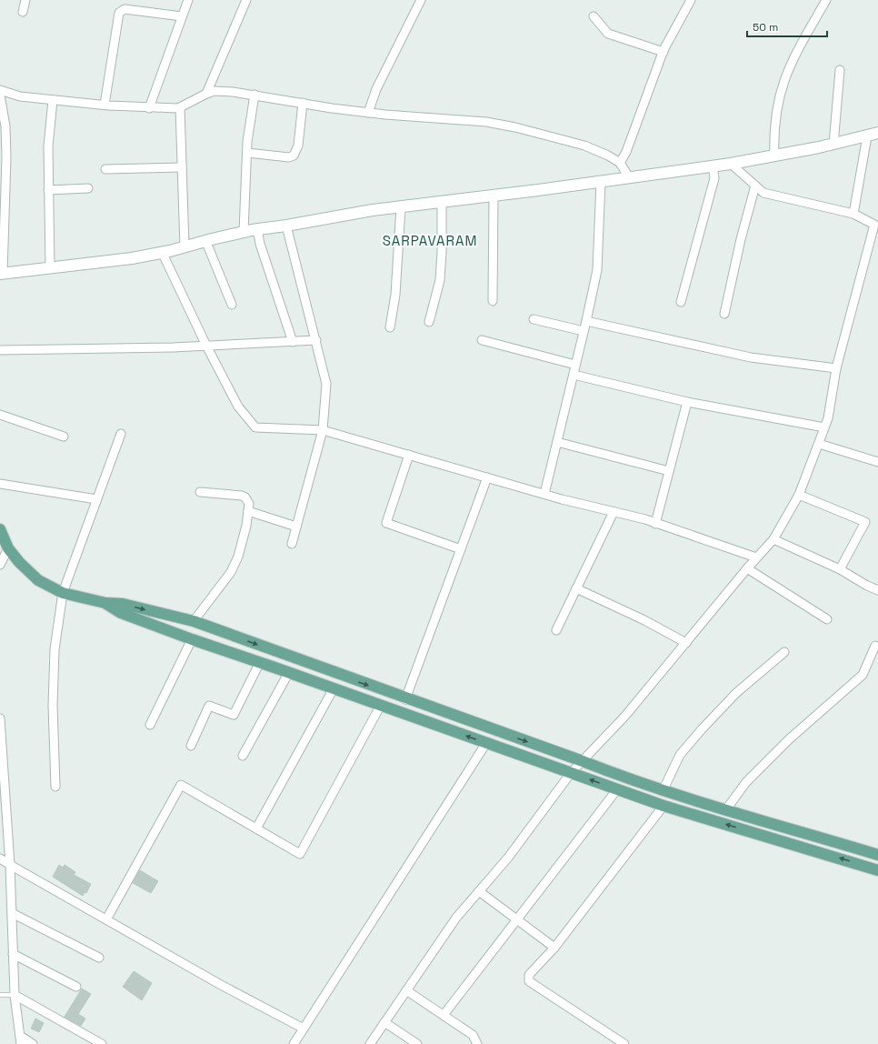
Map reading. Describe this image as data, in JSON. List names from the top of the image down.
{
  "districts": ["SARPAVARAM"],
  "scale_bar": "50 m"
}
